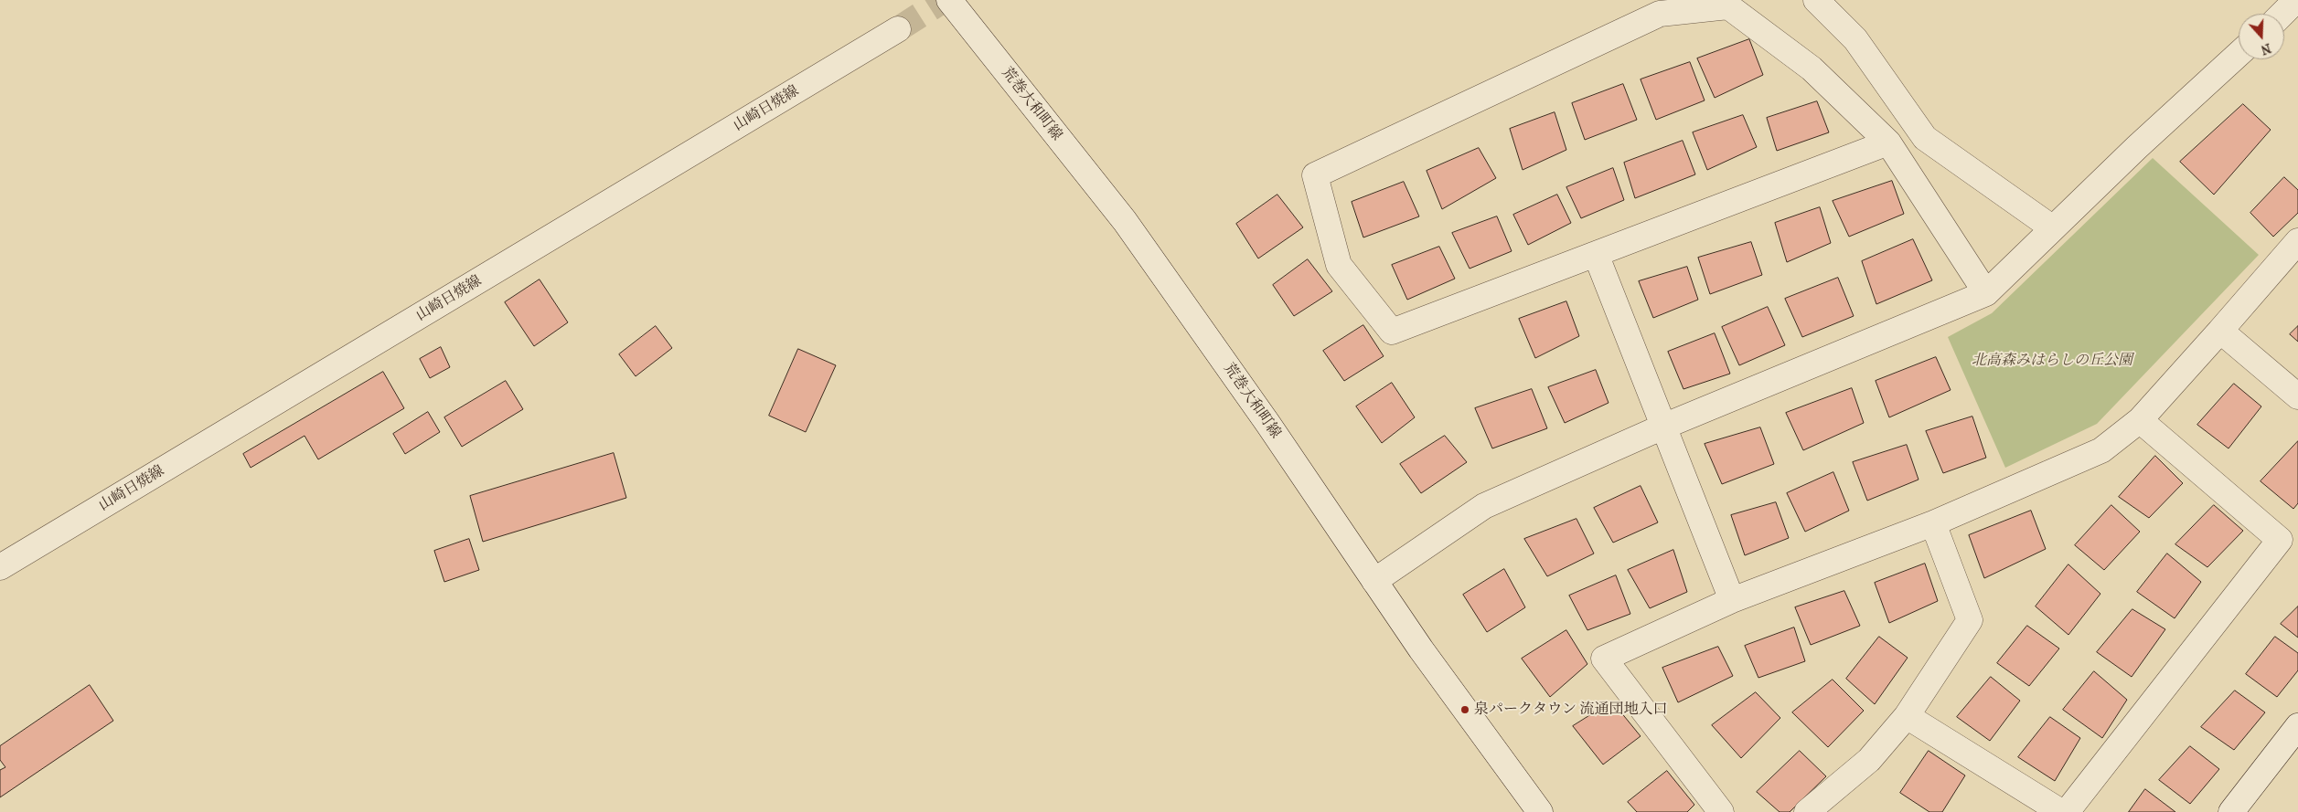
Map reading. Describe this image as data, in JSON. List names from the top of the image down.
{
  "streets": {
    "street": ["荒巻大和町線", "山崎日焼線"]
  },
  "parks": ["北高森みはらしの丘公園"],
  "places": ["泉パークタウン 流通団地入口"],
  "north": "bottom"
}
